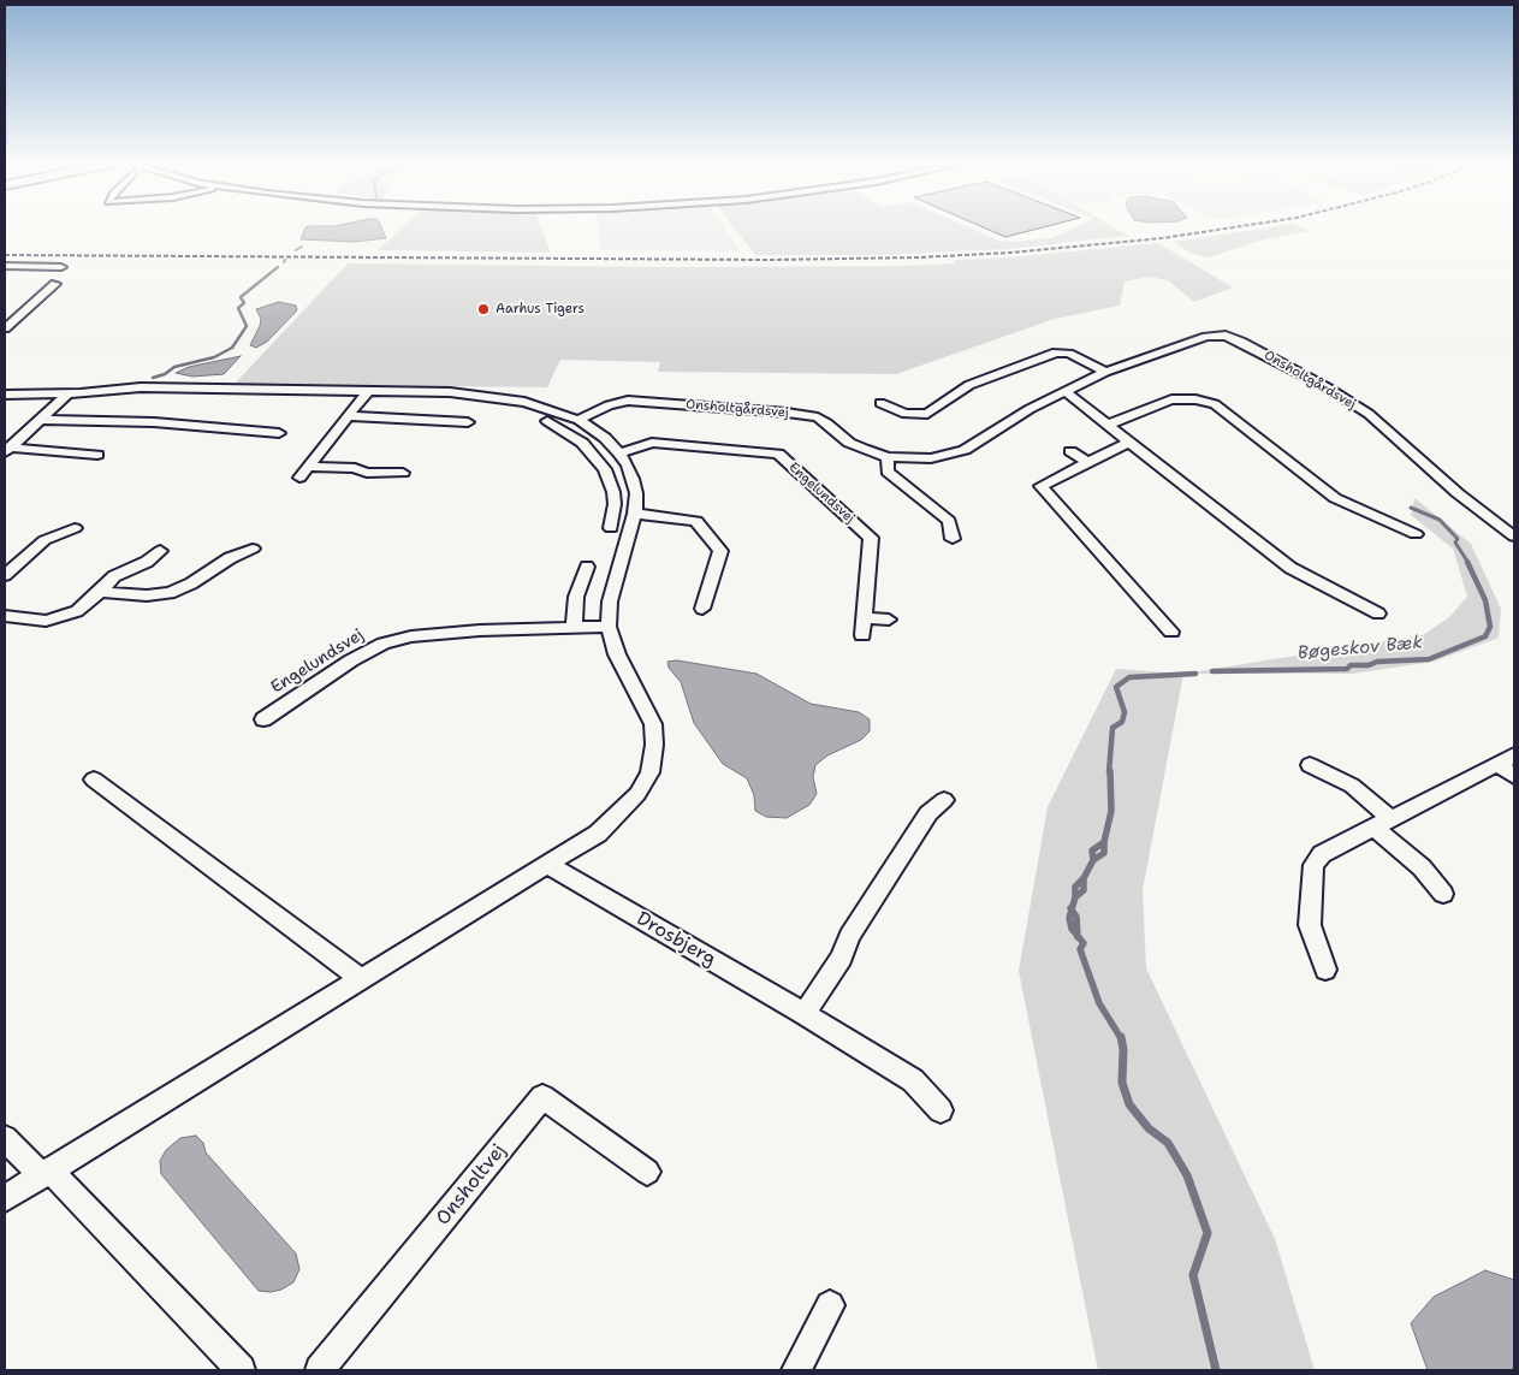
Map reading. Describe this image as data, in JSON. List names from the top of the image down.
{
  "streets": {
    "street": [
      "Onsholtgårdsvej",
      "Engelundsvej",
      "Drosbjerg",
      "Onsholtvej"
    ]
  },
  "water": ["Bøgeskov Bæk"],
  "places": ["Aarhus Tigers"]
}
